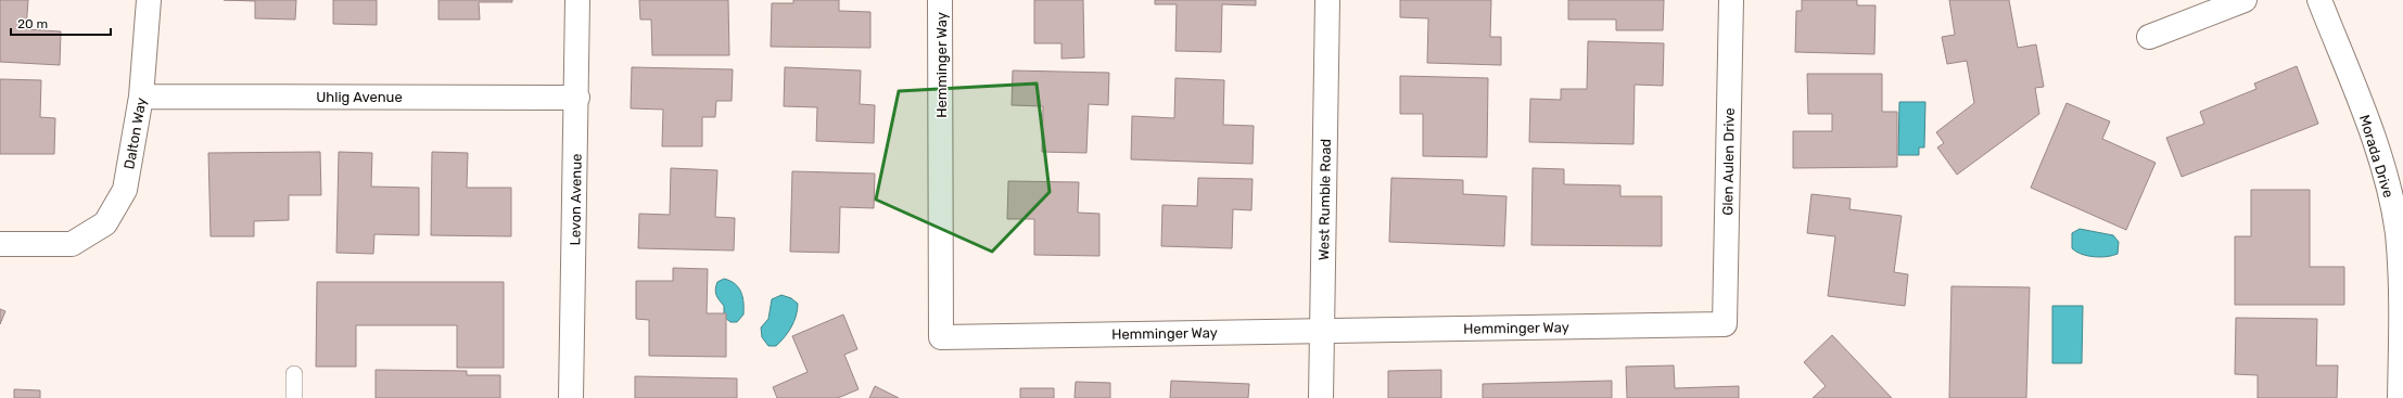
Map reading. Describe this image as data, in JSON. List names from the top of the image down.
{
  "streets": {
    "street": [
      "Hemminger Way",
      "Uhlig Avenue",
      "Dalton Way",
      "Morada Drive",
      "Glen Aulen Drive",
      "Levon Avenue",
      "West Rumble Road"
    ]
  },
  "crossings": [
    ["Hemminger Way", "Glen Aulen Drive"],
    ["Hemminger Way", "West Rumble Road"],
    ["Uhlig Avenue", "Dalton Way"],
    ["Uhlig Avenue", "Levon Avenue"]
  ],
  "scale_bar": "20 m"
}
